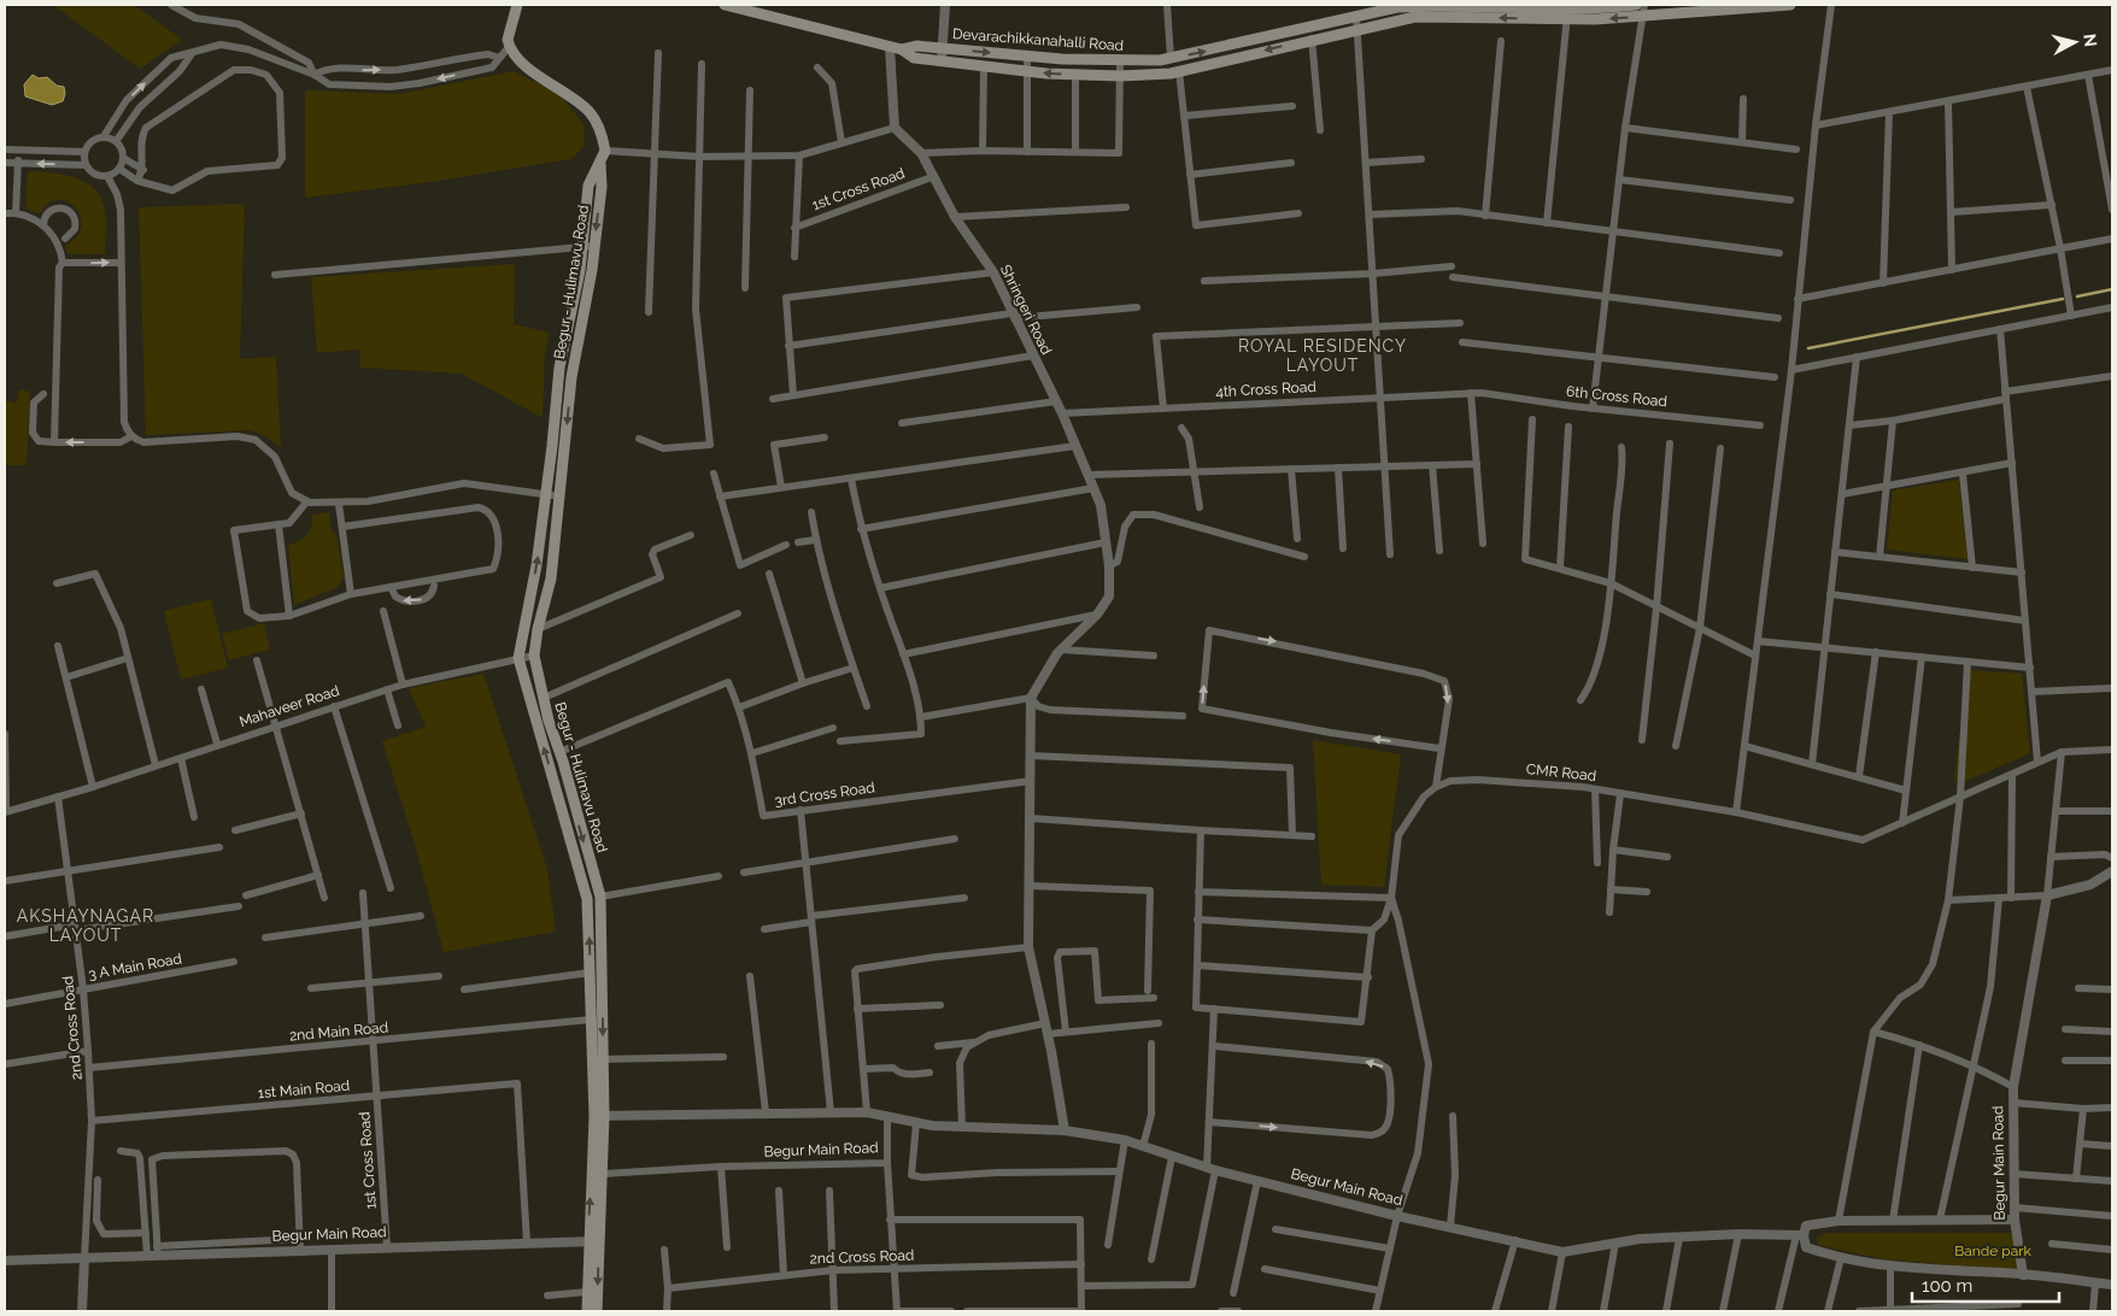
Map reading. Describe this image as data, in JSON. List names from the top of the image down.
{
  "streets": {
    "main road": ["Devarachikkanahalli Road", "Begur - Hulimavu Road"],
    "street": [
      "1st Cross Road",
      "Shringeri Road",
      "4th Cross Road",
      "6th Cross Road",
      "Mahaveer Road",
      "CMR Road",
      "3rd Cross Road",
      "3 A Main Road",
      "2nd Cross Road",
      "2nd Main Road",
      "1st Main Road",
      "Begur Main Road"
    ]
  },
  "crossings": [
    ["1st Cross Road", "Shringeri Road"],
    ["1st Cross Road", "2nd Main Road"],
    ["1st Cross Road", "1st Main Road"],
    ["1st Cross Road", "Begur Main Road"],
    ["Begur - Hulimavu Road", "Mahaveer Road"],
    ["Begur - Hulimavu Road", "3rd Cross Road"],
    ["Begur - Hulimavu Road", "2nd Main Road"],
    ["Begur - Hulimavu Road", "Begur Main Road"],
    ["Shringeri Road", "4th Cross Road"],
    ["4th Cross Road", "6th Cross Road"],
    ["Mahaveer Road", "2nd Cross Road"],
    ["3 A Main Road", "2nd Cross Road"],
    ["2nd Cross Road", "2nd Main Road"],
    ["2nd Cross Road", "1st Main Road"],
    ["2nd Cross Road", "Begur Main Road"],
    ["1st Main Road", "Begur Main Road"]
  ],
  "districts": ["ROYAL RESIDENCY LAYOUT", "AKSHAYNAGAR LAYOUT"],
  "parks": ["Bande park"],
  "scale_bar": "100 m",
  "north": "right"
}
